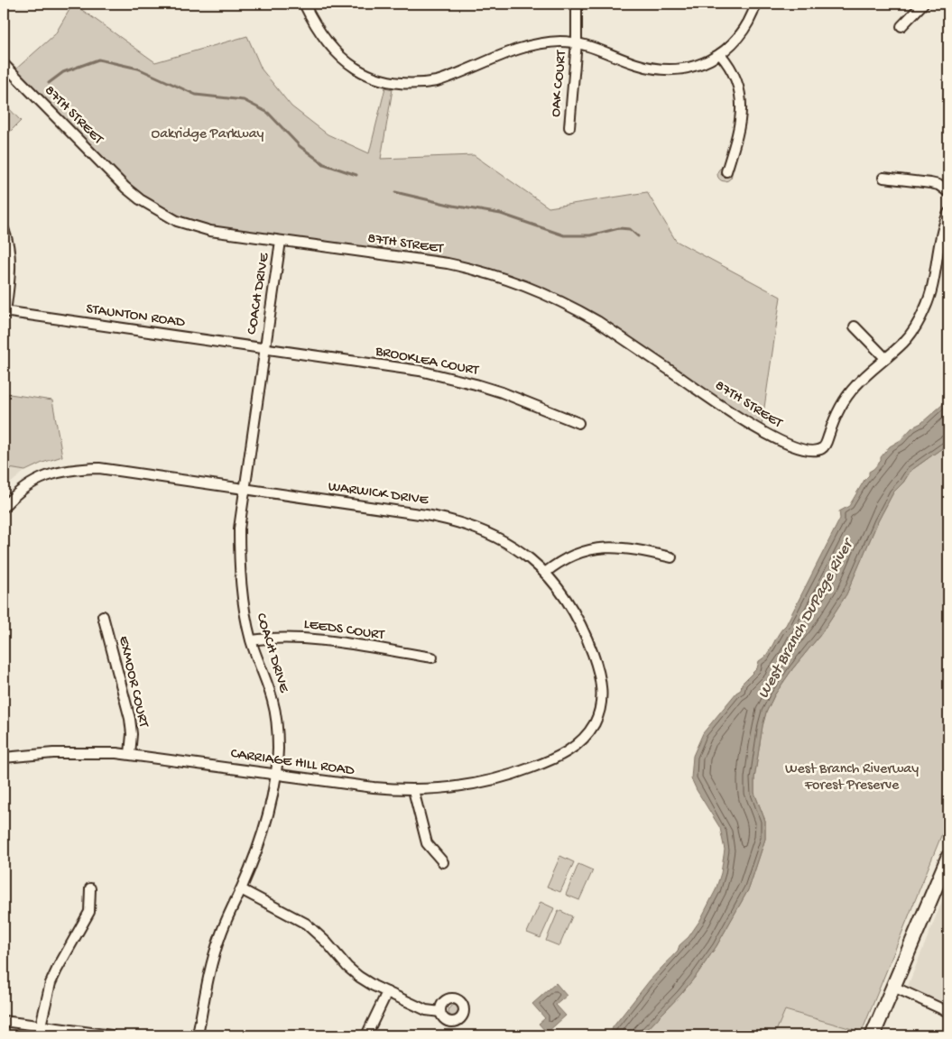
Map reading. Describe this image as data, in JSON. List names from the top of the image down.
{
  "streets": {
    "street": [
      "OAK COURT",
      "87TH STREET",
      "COACH DRIVE",
      "STAUNTON ROAD",
      "BROOKLEA COURT",
      "WARWICK DRIVE",
      "LEEDS COURT",
      "EXMOOR COURT",
      "CARRIAGE HILL ROAD"
    ]
  },
  "crossings": [
    ["87TH STREET", "COACH DRIVE"],
    ["COACH DRIVE", "STAUNTON ROAD"],
    ["COACH DRIVE", "BROOKLEA COURT"],
    ["COACH DRIVE", "WARWICK DRIVE"],
    ["COACH DRIVE", "LEEDS COURT"],
    ["COACH DRIVE", "CARRIAGE HILL ROAD"],
    ["STAUNTON ROAD", "BROOKLEA COURT"],
    ["WARWICK DRIVE", "CARRIAGE HILL ROAD"],
    ["EXMOOR COURT", "CARRIAGE HILL ROAD"]
  ],
  "water": ["West Branch DuPage River"],
  "parks": ["Oakridge Parkway", "West Branch Riverway Forest Preserve"]
}
